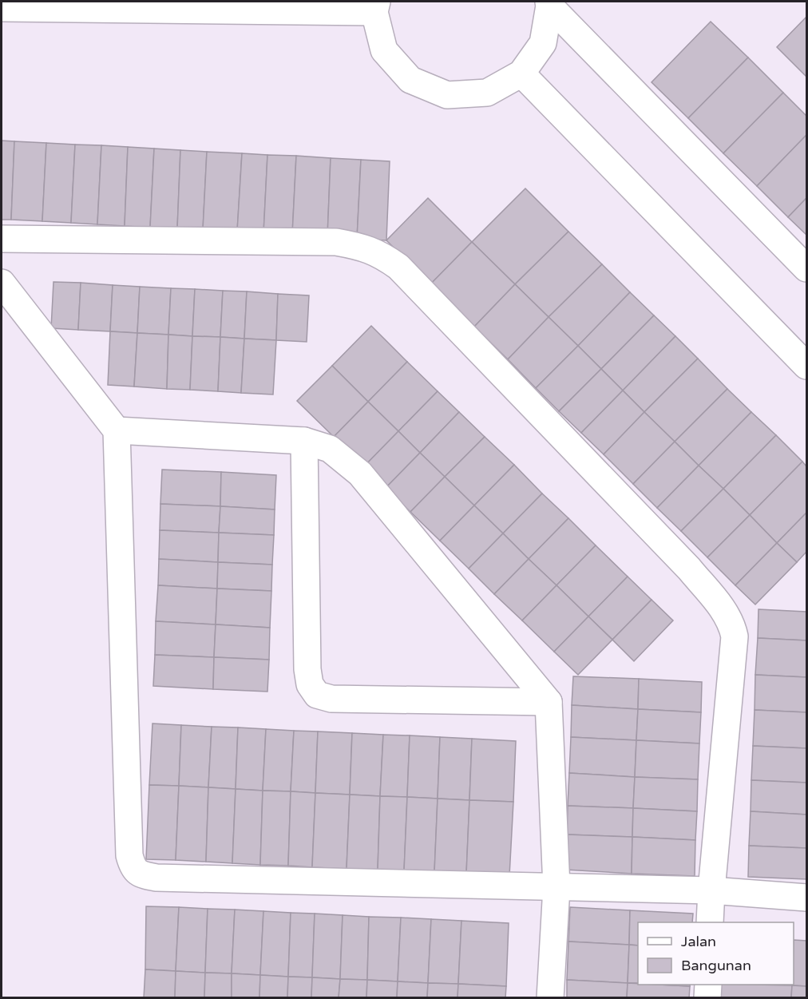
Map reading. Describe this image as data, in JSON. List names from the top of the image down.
{
  "legend": ["Jalan", "Bangunan"]
}
